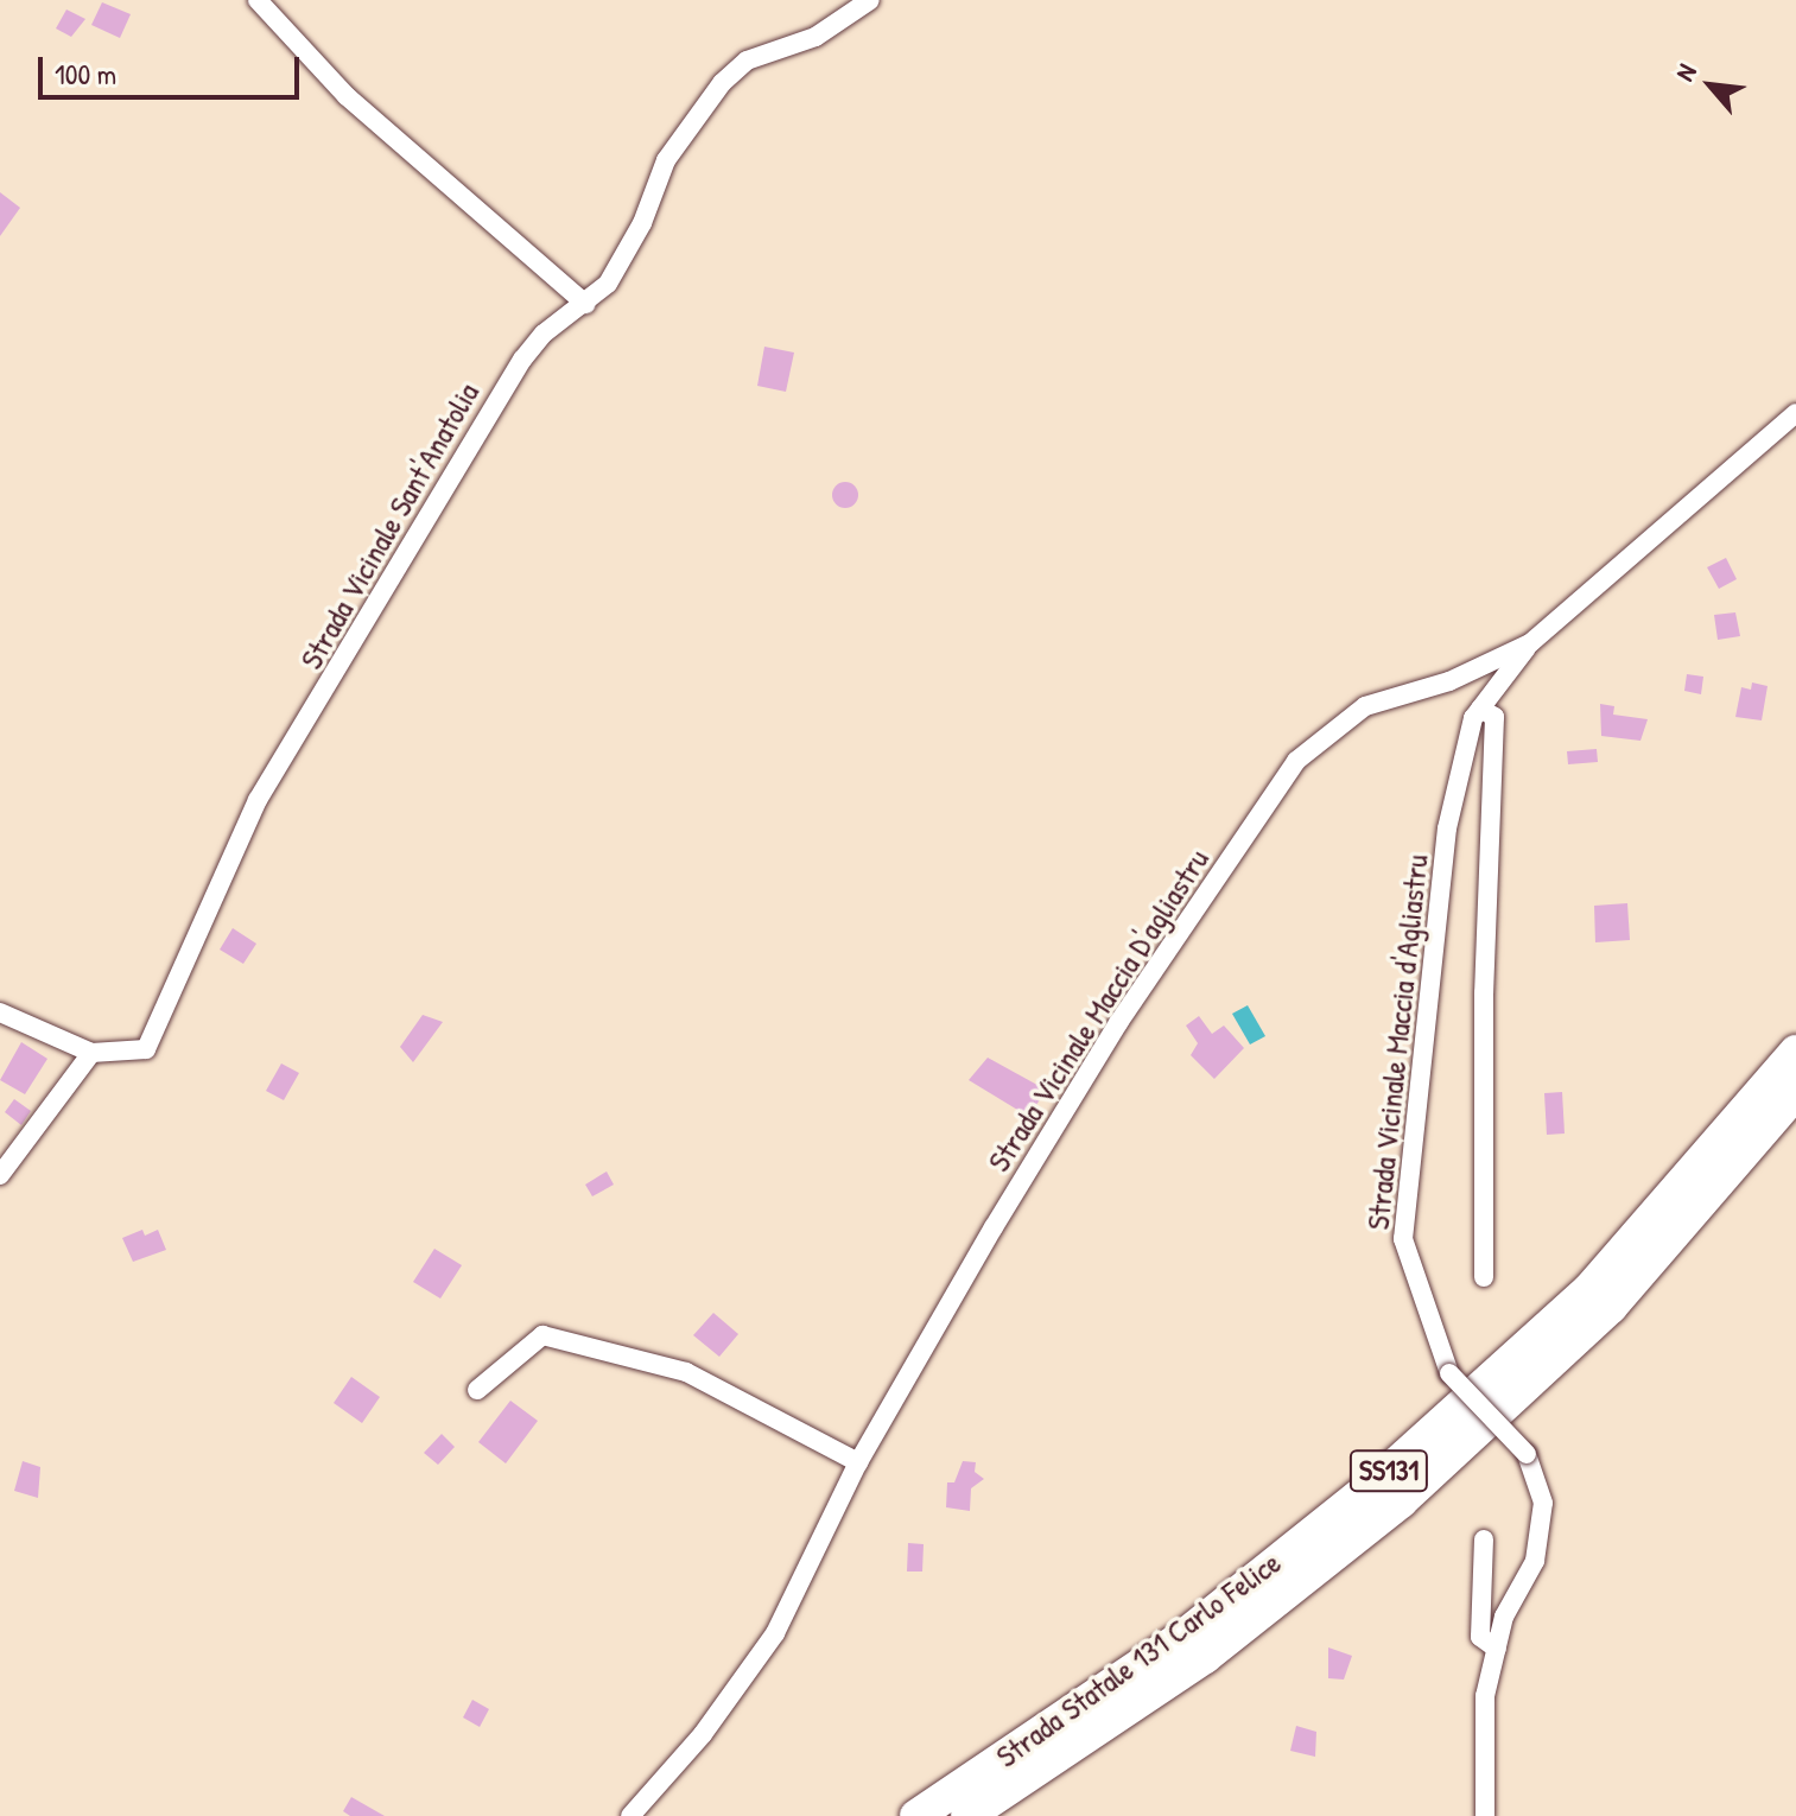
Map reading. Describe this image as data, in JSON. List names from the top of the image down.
{
  "streets": {
    "highway": ["SS131", "Strada Statale 131 Carlo Felice"],
    "street": ["Strada Vicinale Sant'Anatolia", "Strada Vicinale Maccia D'agliastru", "Strada Vicinale Maccia d'Agliastru"]
  },
  "crossings": [
    ["Strada Vicinale Maccia D'agliastru", "Strada Vicinale Maccia d'Agliastru"]
  ],
  "scale_bar": "100 m",
  "north": "top left"
}
